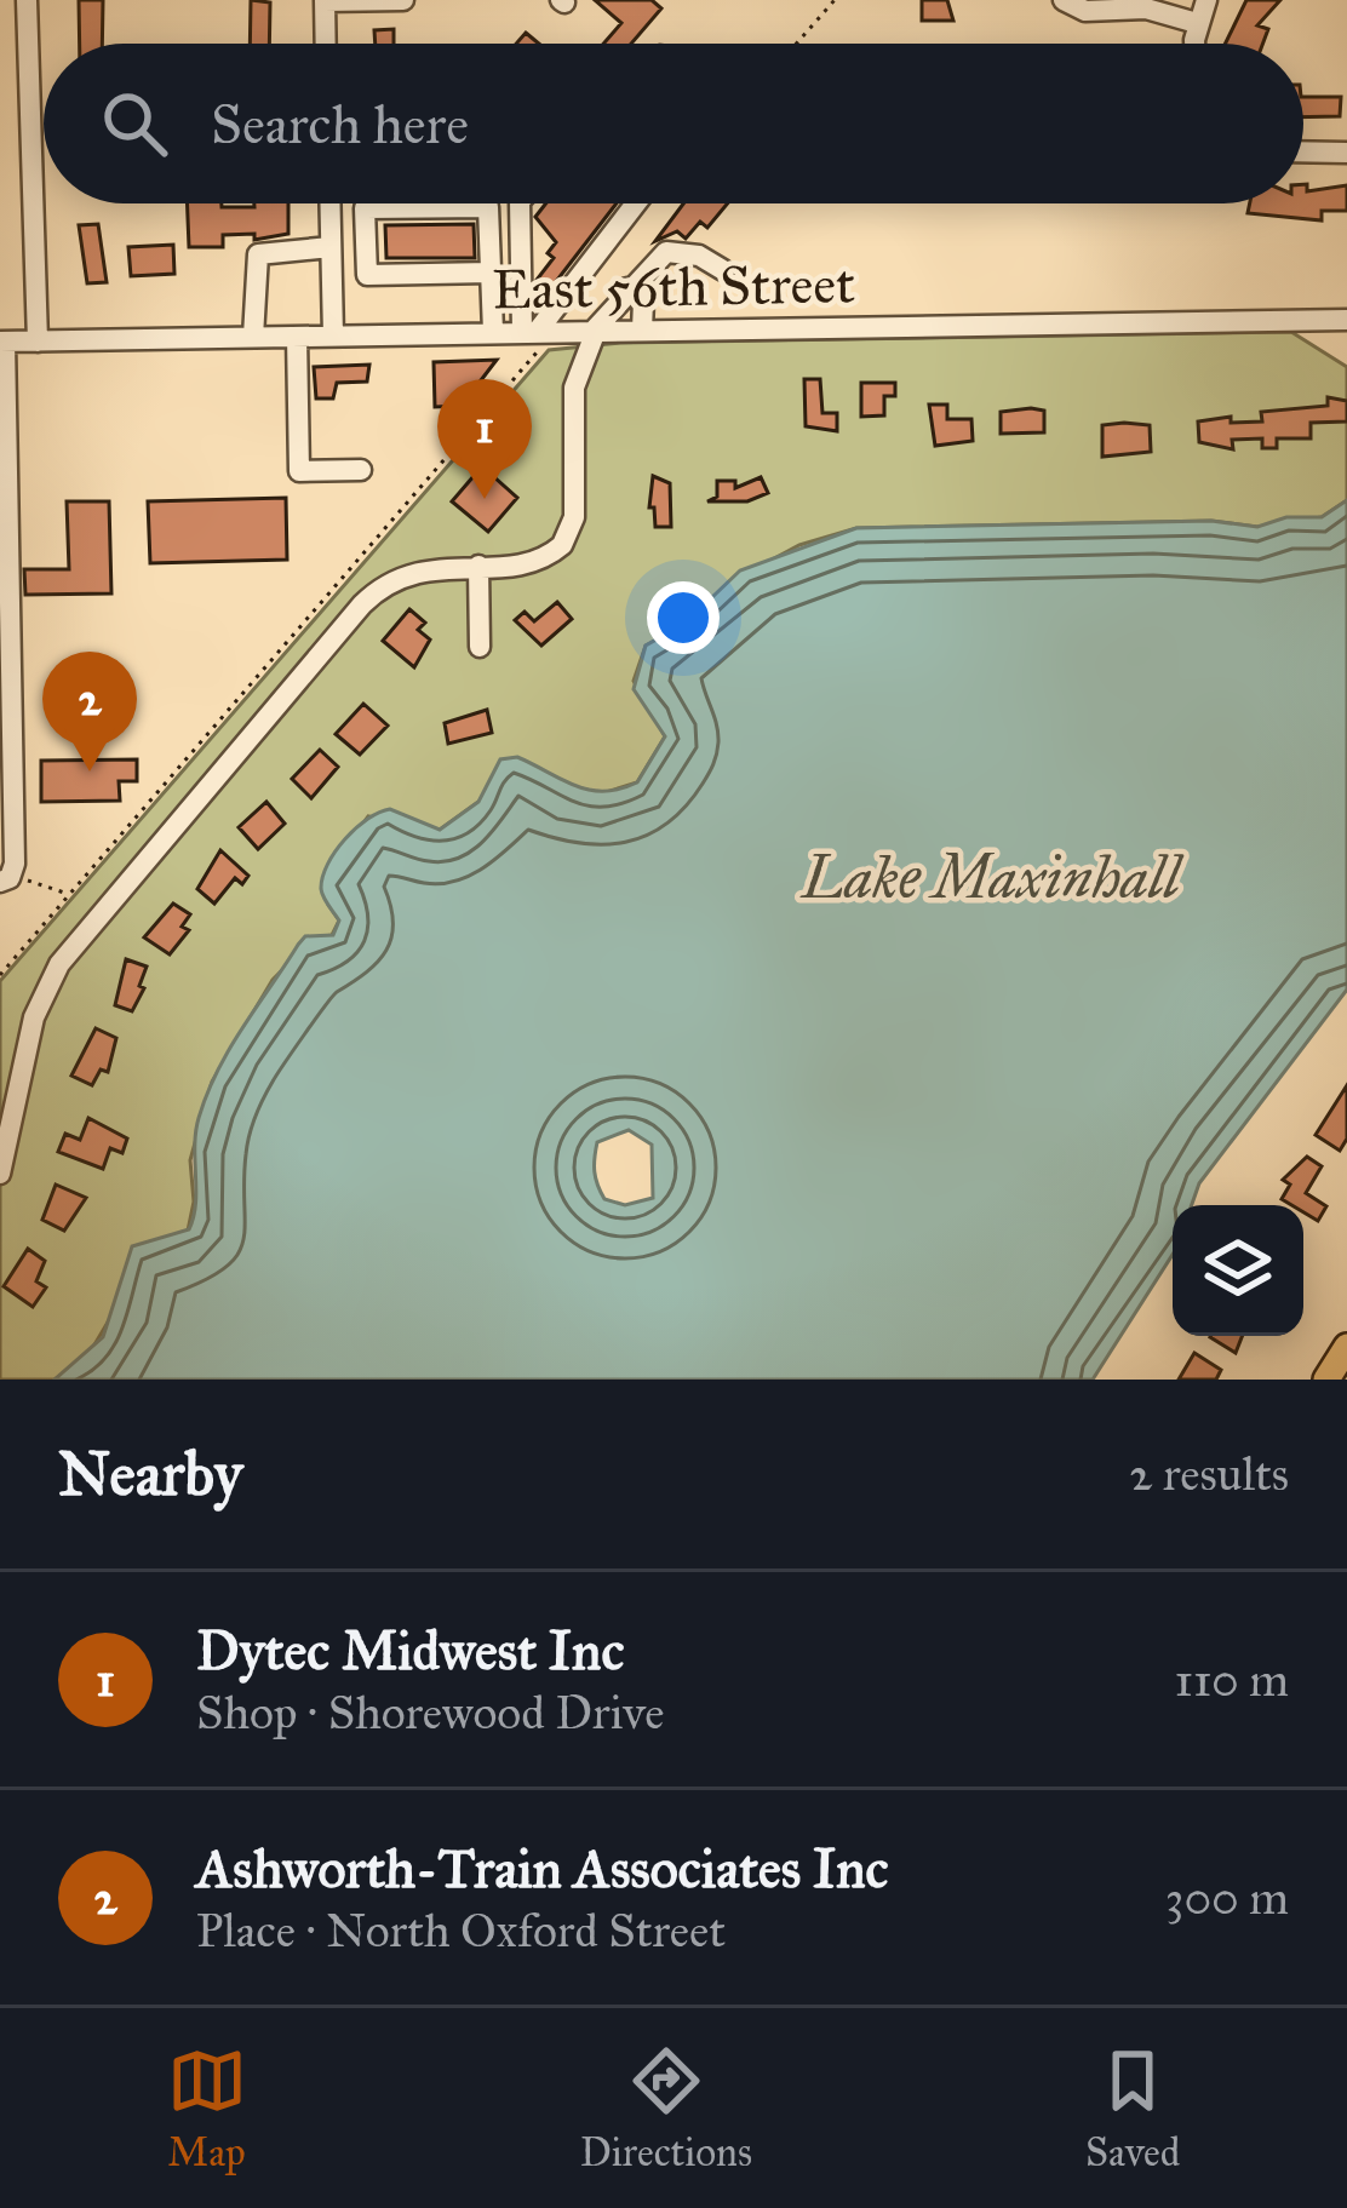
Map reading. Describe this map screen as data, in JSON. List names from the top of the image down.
{
  "streets": {
    "street": ["East 56th Street"]
  },
  "water": ["Lake Maxinhall"],
  "page": {
    "search": "Search here",
    "pins": ["1", "2"],
    "heading": ["Nearby", "2 results"],
    "list": [
      {
        "mark": "1",
        "name": "Dytec Midwest Inc",
        "note": "Shop · Shorewood Drive",
        "value": "110 m"
      },
      {
        "mark": "2",
        "name": "Ashworth-Train Associates Inc",
        "note": "Place · North Oxford Street",
        "value": "300 m"
      }
    ],
    "nav": ["Map", "Directions", "Saved"]
  }
}
